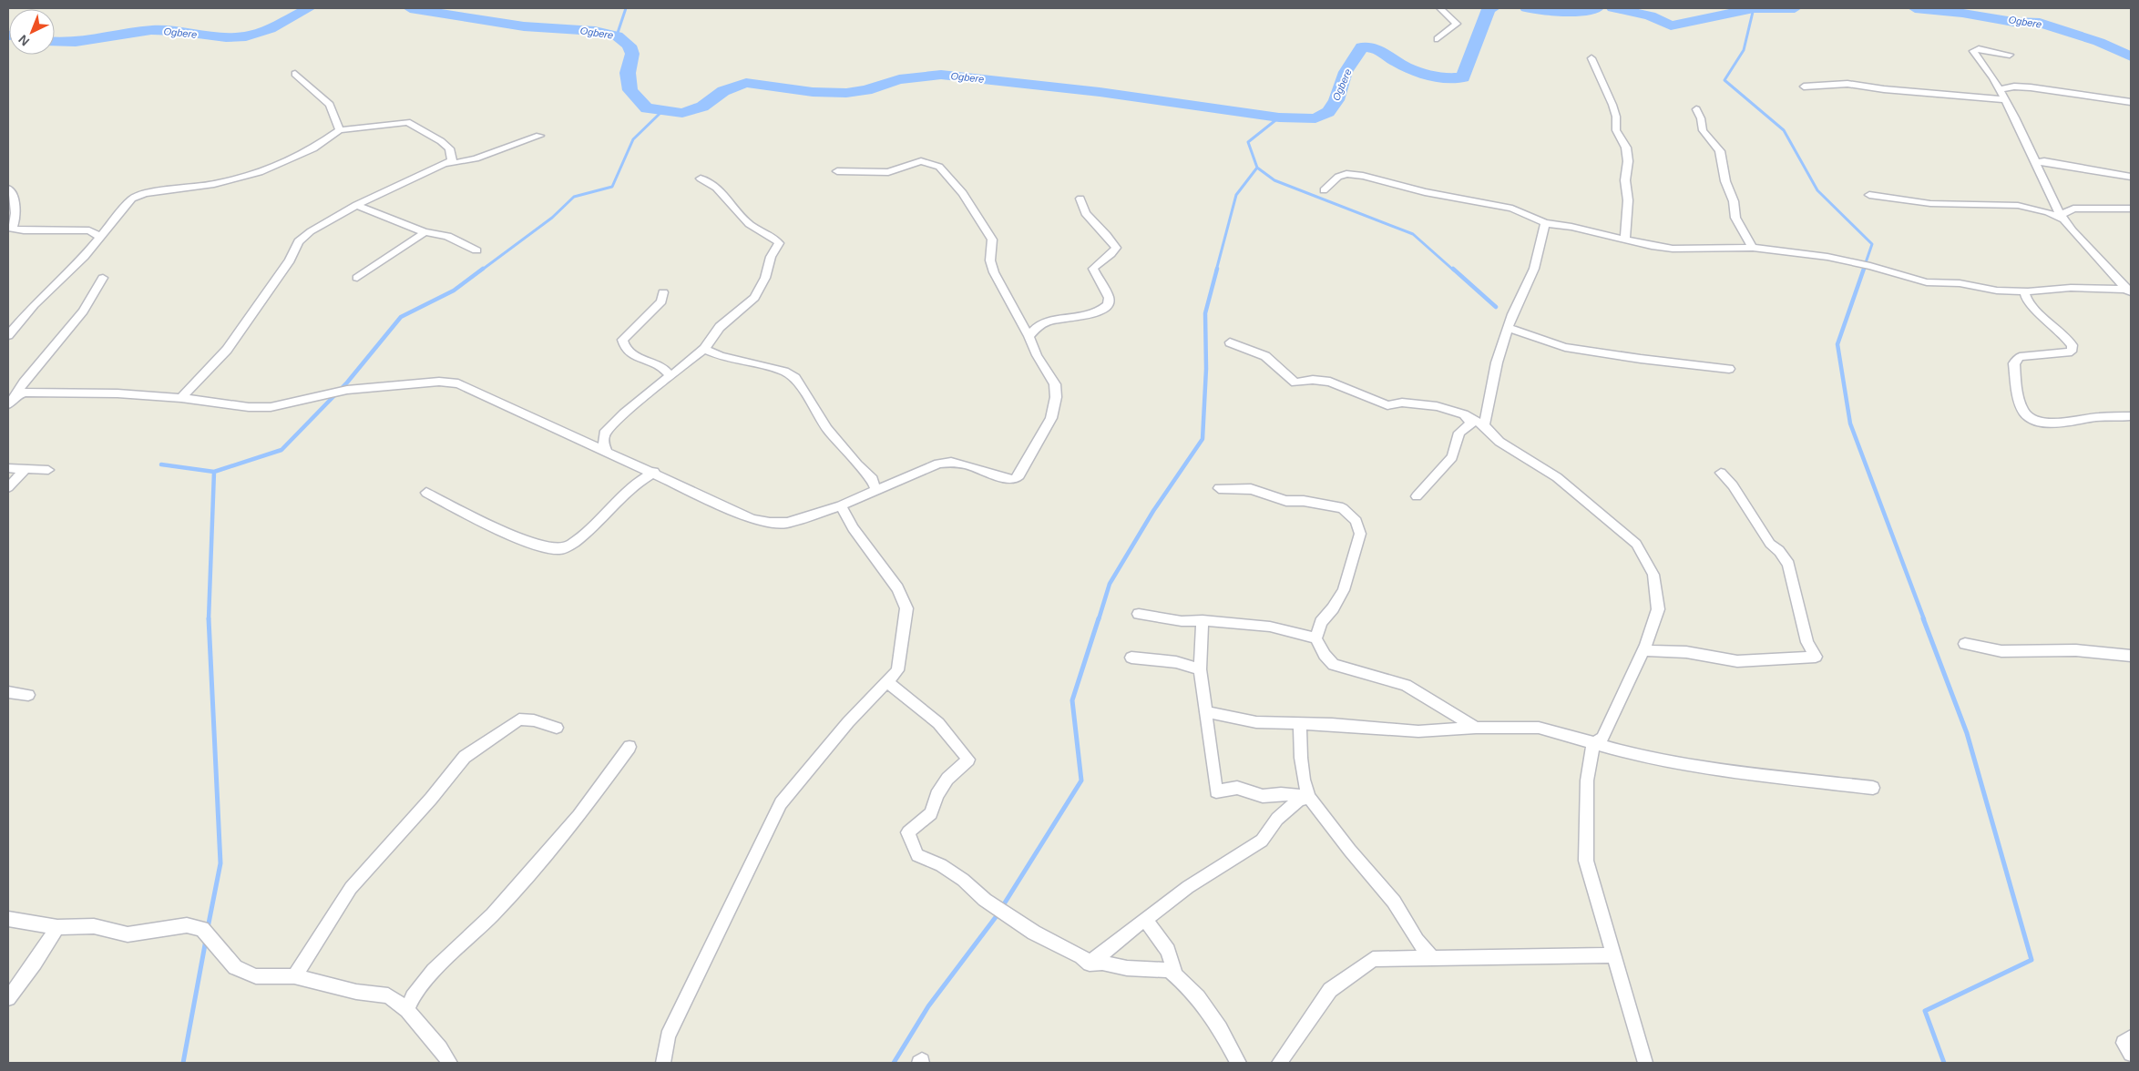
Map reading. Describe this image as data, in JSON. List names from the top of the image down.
{
  "water": ["Ogbere"],
  "north": "bottom left"
}
